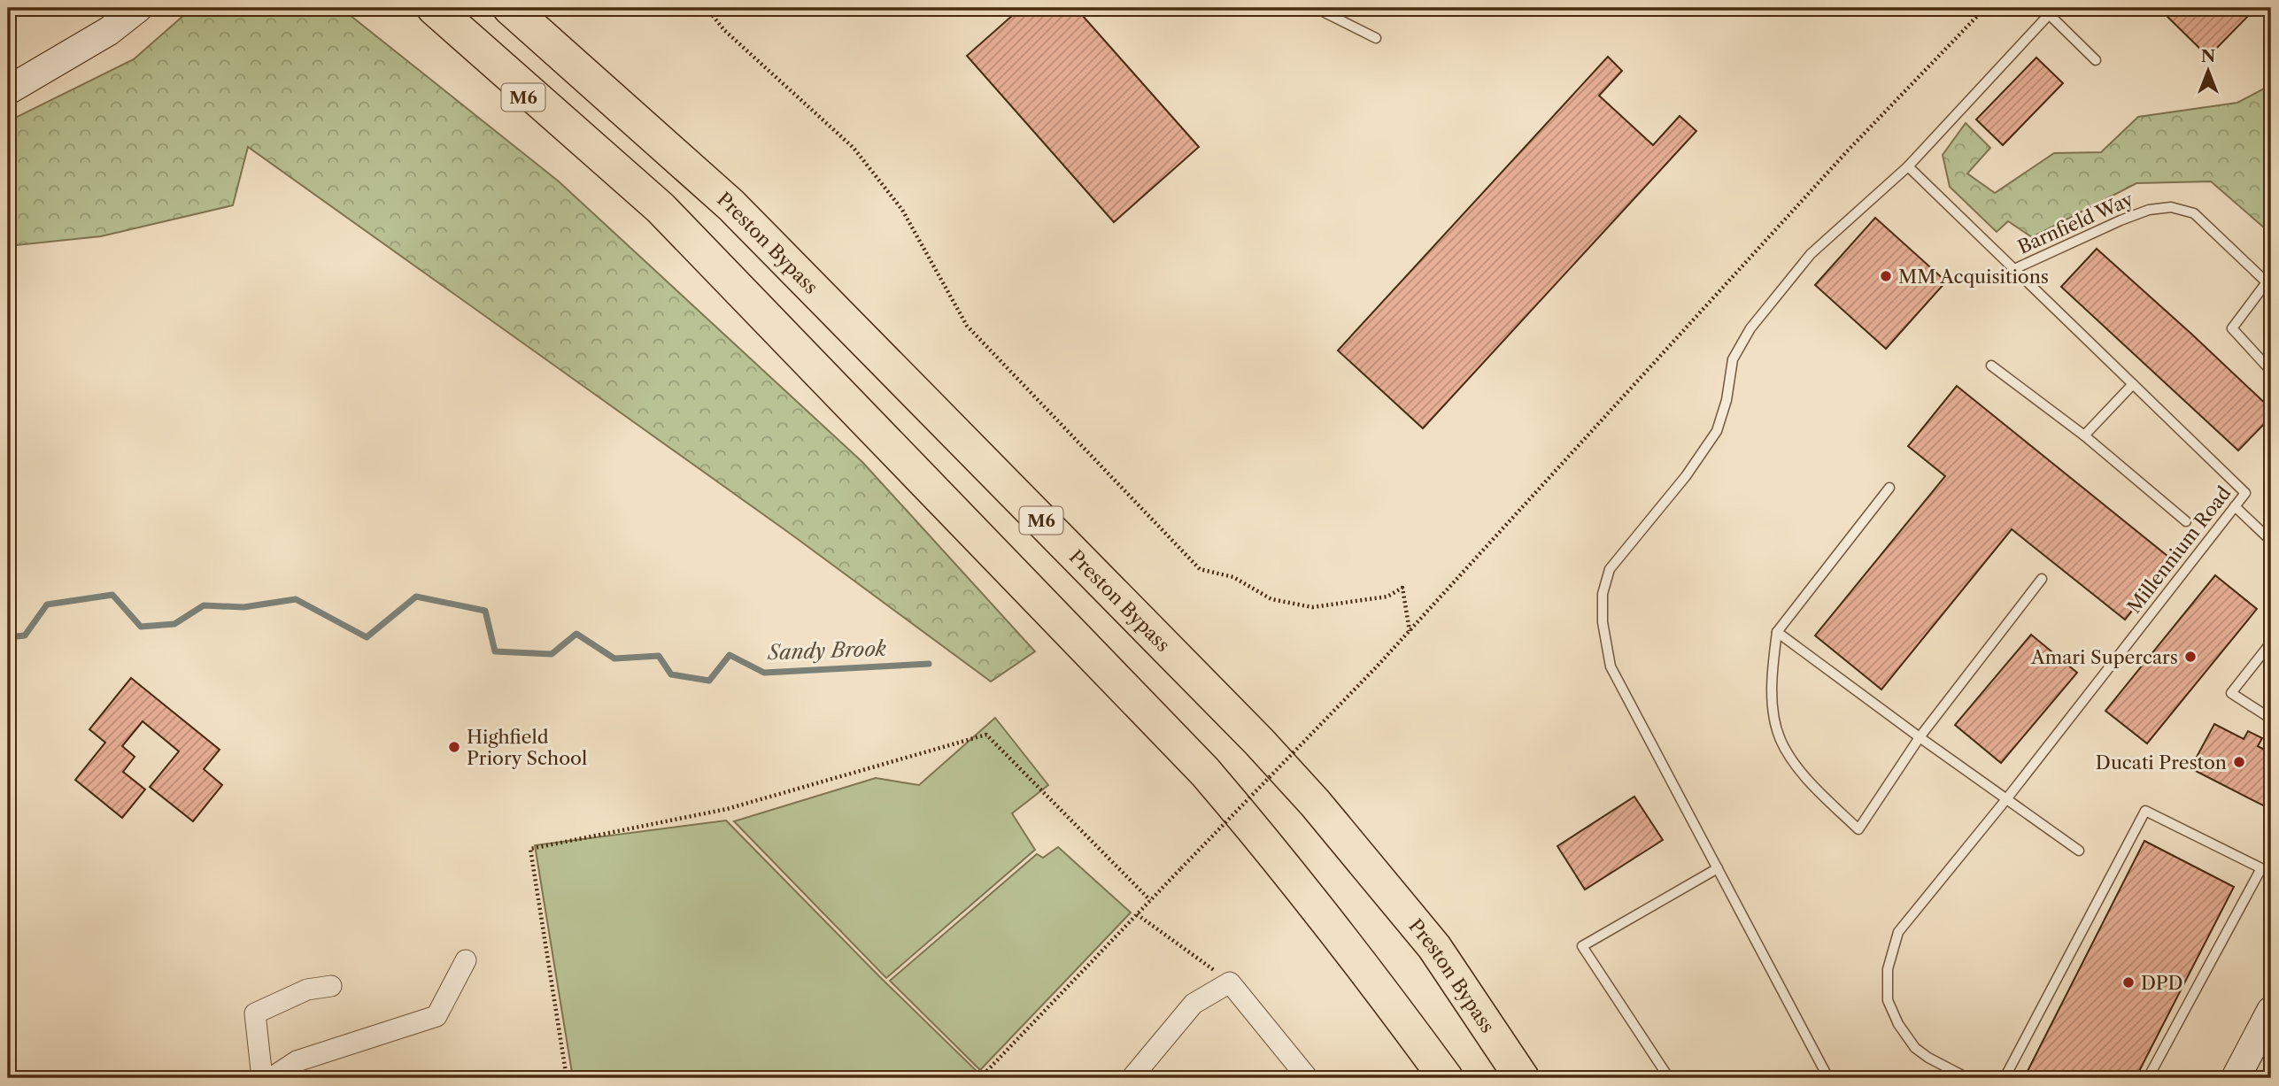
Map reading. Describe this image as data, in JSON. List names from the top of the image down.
{
  "streets": {
    "highway": ["M6", "Preston Bypass"],
    "lane": ["Barnfield Way", "Millennium Road"]
  },
  "crossings": [
    ["M6", "Preston Bypass"],
    ["Barnfield Way", "Millennium Road"]
  ],
  "water": ["Sandy Brook"],
  "places": [
    "MM Acquisitions",
    "Amari Supercars",
    "Highfield Priory School",
    "Ducati Preston",
    "DPD"
  ],
  "north": "top"
}
